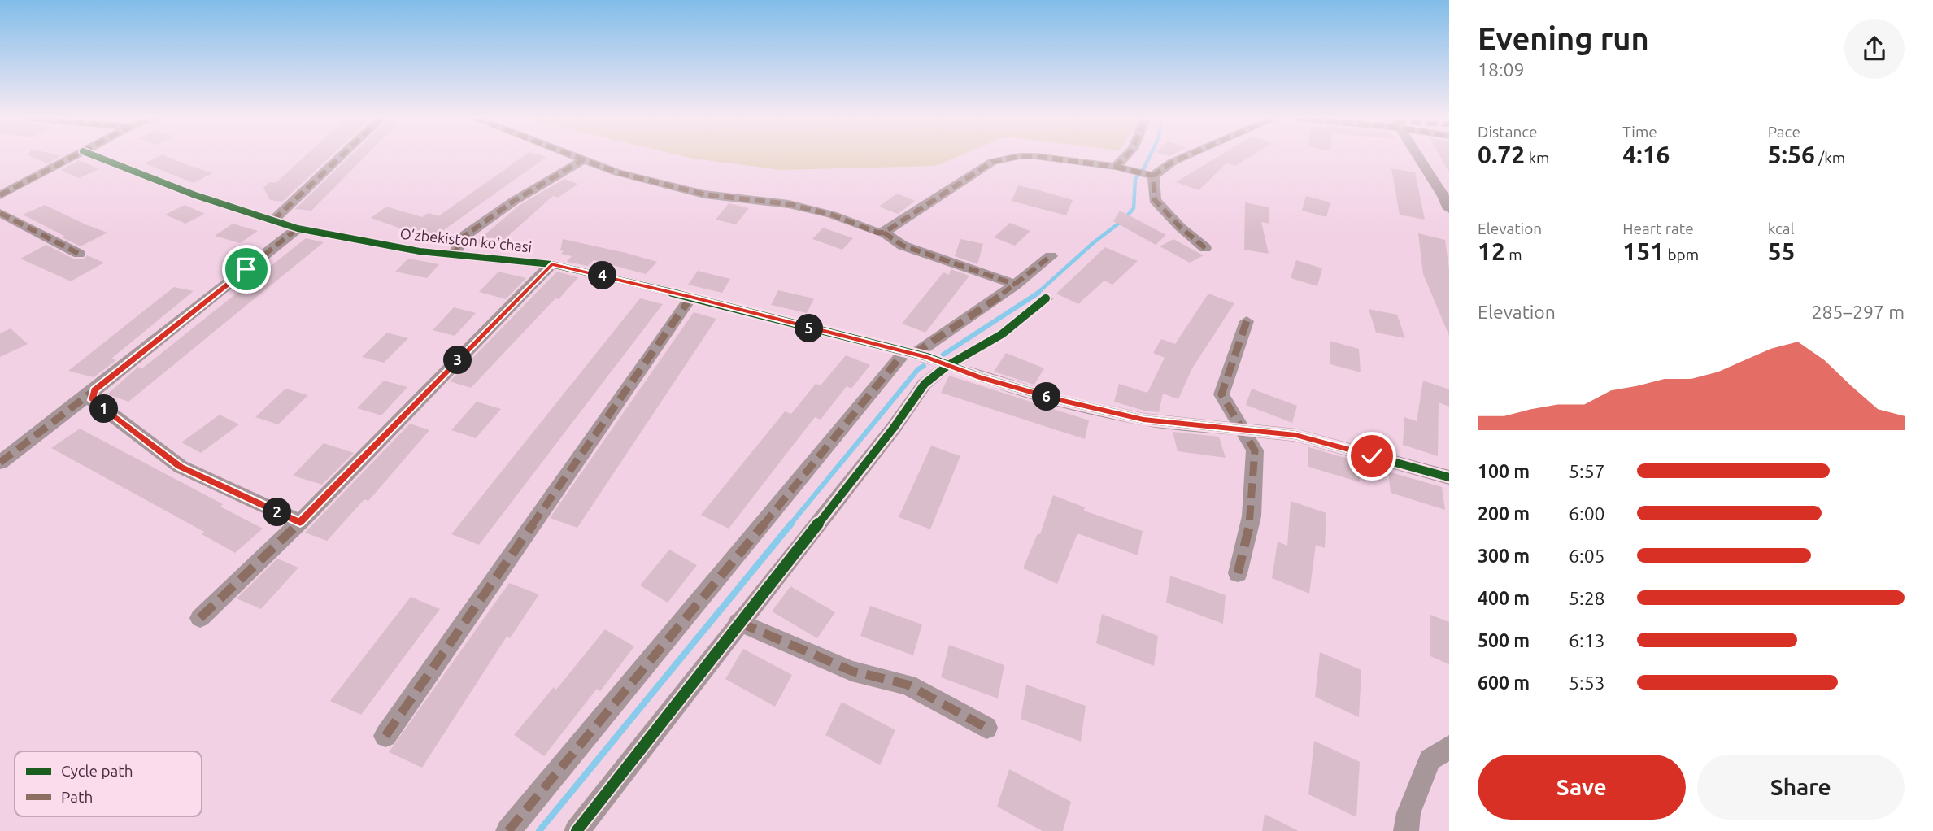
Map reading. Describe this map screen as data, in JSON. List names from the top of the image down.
{
  "streets": {
    "street": ["O‘zbekiston ko‘chasi"]
  },
  "legend": ["Cycle path", "Path"],
  "page": {
    "heading": ["Evening run", "18:09"],
    "stats": [
      ["Distance", "0.72 km"],
      ["Time", "4:16"],
      ["Pace", "5:56 /km"],
      ["Elevation", "12 m"],
      ["Heart rate", "151 bpm"],
      ["kcal", "55"]
    ],
    "pins": [
      "4",
      "5",
      "3",
      "6",
      "1",
      "2"
    ],
    "chart": ["Elevation", "285–297 m"],
    "list": [
      {
        "name": "100 m",
        "note": "5:57"
      },
      {
        "name": "200 m",
        "note": "6:00"
      },
      {
        "name": "300 m",
        "note": "6:05"
      },
      {
        "name": "400 m",
        "note": "5:28"
      },
      {
        "name": "500 m",
        "note": "6:13"
      },
      {
        "name": "600 m",
        "note": "5:53"
      }
    ],
    "buttons": ["Save", "Share"]
  }
}
